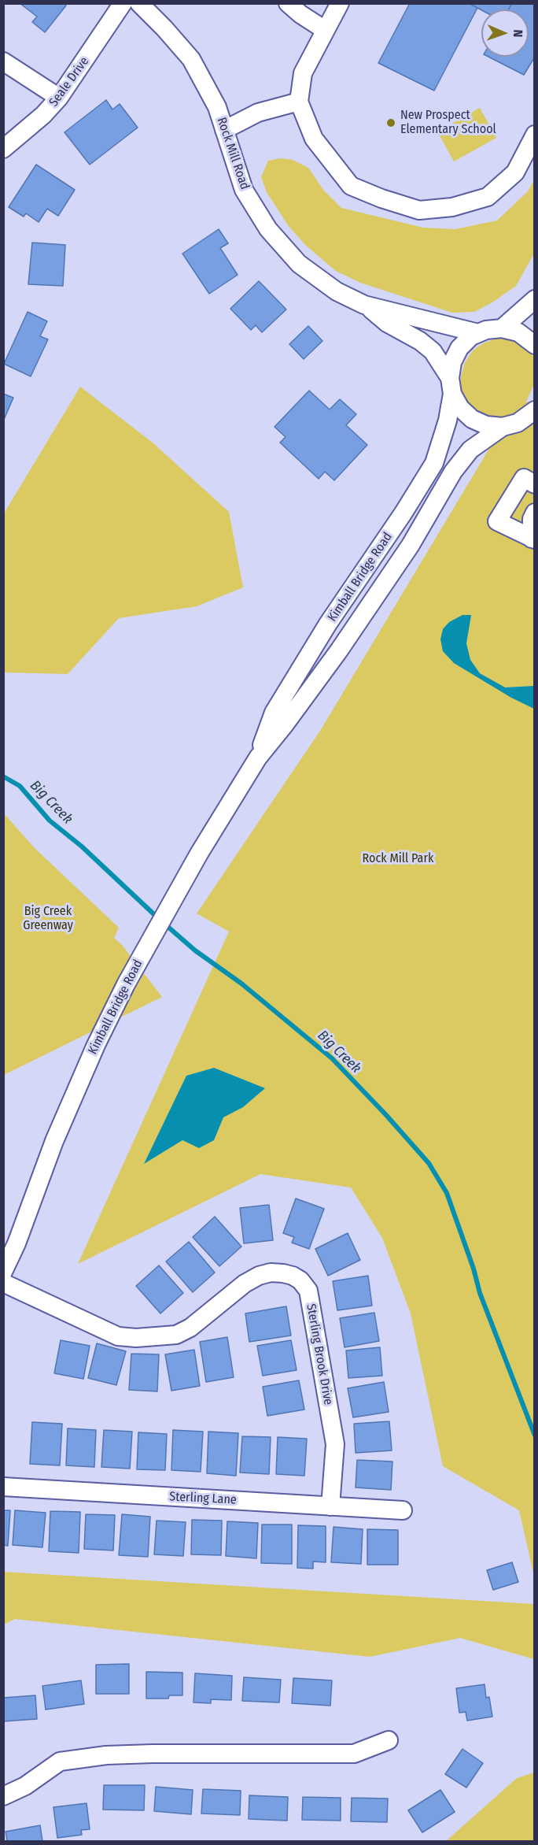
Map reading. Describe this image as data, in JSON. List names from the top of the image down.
{
  "streets": {
    "street": [
      "Seale Drive",
      "Rock Mill Road",
      "Kimball Bridge Road",
      "Sterling Brook Drive",
      "Sterling Lane"
    ]
  },
  "crossings": [
    ["Rock Mill Road", "Kimball Bridge Road"],
    ["Sterling Brook Drive", "Sterling Lane"]
  ],
  "water": ["Big Creek"],
  "parks": ["Rock Mill Park", "Big Creek Greenway"],
  "places": ["New Prospect Elementary School"],
  "north": "right"
}
